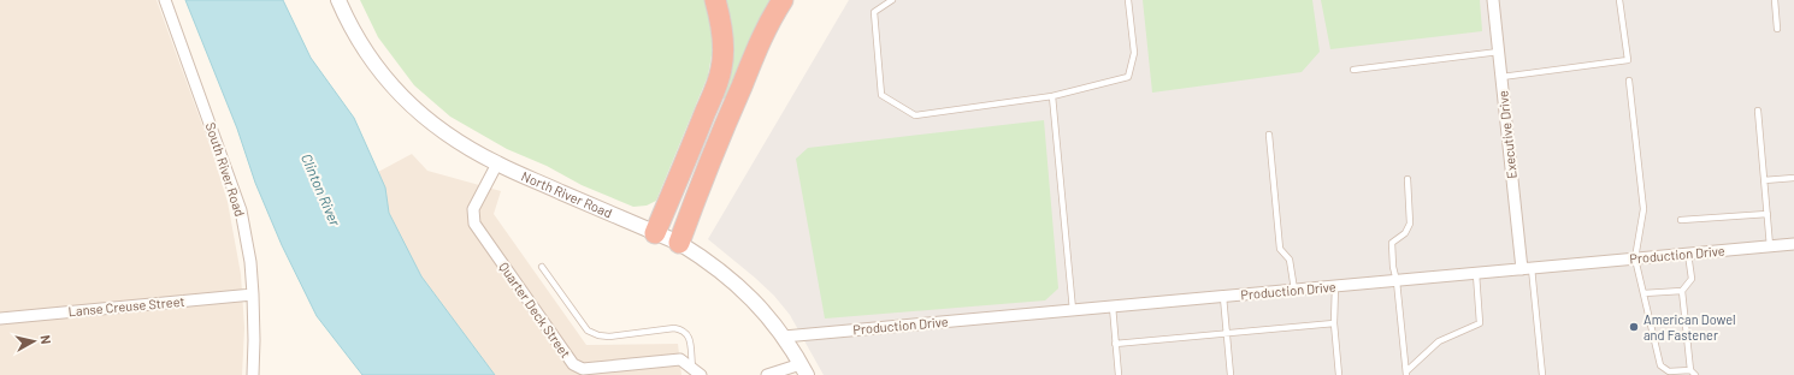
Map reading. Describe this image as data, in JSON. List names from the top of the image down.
{
  "streets": {
    "street": [
      "Executive Drive",
      "South River Road",
      "North River Road",
      "Production Drive",
      "Lanse Creuse Street",
      "Quarter Deck Street"
    ]
  },
  "crossings": [
    ["Executive Drive", "Production Drive"],
    ["South River Road", "Lanse Creuse Street"],
    ["North River Road", "Production Drive"],
    ["North River Road", "Quarter Deck Street"]
  ],
  "water": ["Clinton River"],
  "places": ["American Dowel and Fastener"],
  "north": "right"
}
